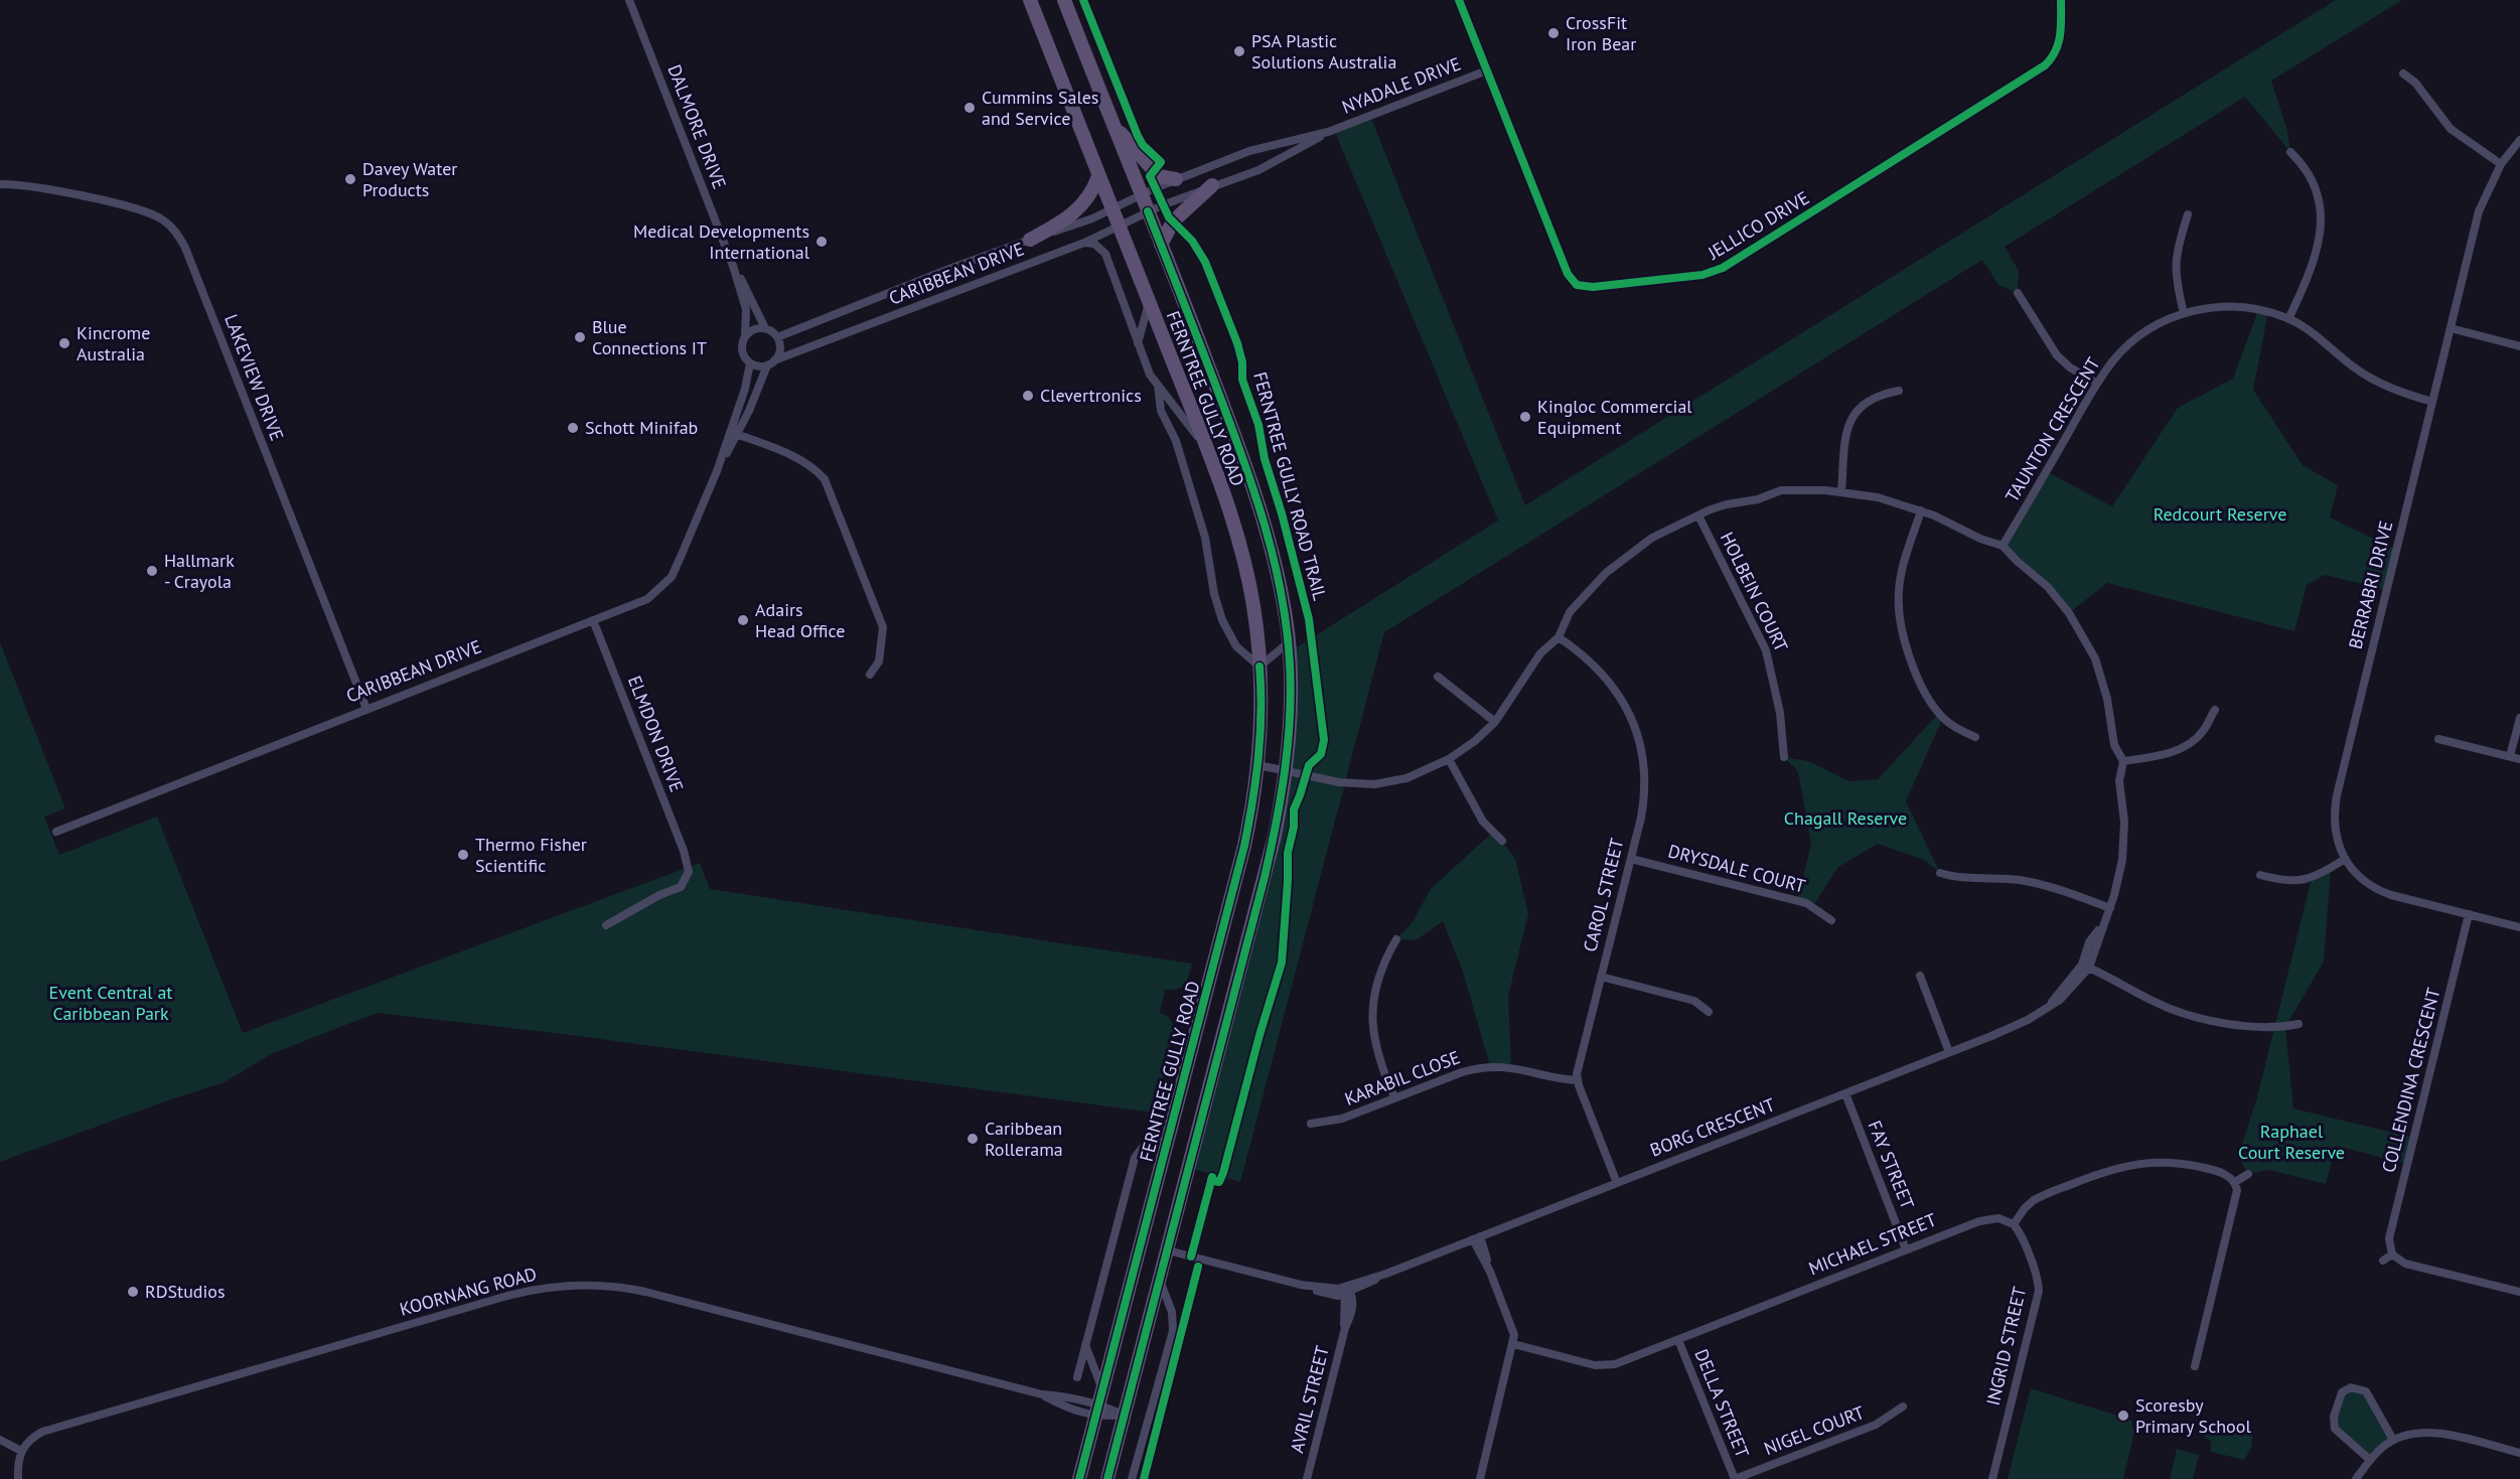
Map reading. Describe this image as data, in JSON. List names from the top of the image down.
{
  "streets": {
    "main road": ["FERNTREE GULLY ROAD"],
    "street": [
      "NYADALE DRIVE",
      "DALMORE DRIVE",
      "JELLICO DRIVE",
      "CARIBBEAN DRIVE",
      "LAKEVIEW DRIVE",
      "TAUNTON CRESCENT",
      "BERRABRI DRIVE",
      "HOLBEIN COURT",
      "ELMDON DRIVE",
      "DRYSDALE COURT",
      "CAROL STREET",
      "KARABIL CLOSE",
      "COLLENDINA CRESCENT",
      "BORG CRESCENT",
      "FAY STREET",
      "MICHAEL STREET",
      "KOORNANG ROAD",
      "INGRID STREET",
      "AVRIL STREET",
      "DELLA STREET",
      "NIGEL COURT"
    ],
    "cycle path": ["FERNTREE GULLY ROAD TRAIL"]
  },
  "crossings": [
    ["NYADALE DRIVE", "JELLICO DRIVE"],
    ["NYADALE DRIVE", "CARIBBEAN DRIVE"],
    ["NYADALE DRIVE", "FERNTREE GULLY ROAD"],
    ["DALMORE DRIVE", "CARIBBEAN DRIVE"],
    ["CARIBBEAN DRIVE", "LAKEVIEW DRIVE"],
    ["CARIBBEAN DRIVE", "FERNTREE GULLY ROAD"],
    ["CARIBBEAN DRIVE", "ELMDON DRIVE"],
    ["FERNTREE GULLY ROAD", "BORG CRESCENT"],
    ["FERNTREE GULLY ROAD", "KOORNANG ROAD"],
    ["TAUNTON CRESCENT", "BERRABRI DRIVE"],
    ["TAUNTON CRESCENT", "BORG CRESCENT"],
    ["BERRABRI DRIVE", "COLLENDINA CRESCENT"],
    ["HOLBEIN COURT", "BORG CRESCENT"],
    ["DRYSDALE COURT", "CAROL STREET"],
    ["CAROL STREET", "KARABIL CLOSE"],
    ["CAROL STREET", "BORG CRESCENT"],
    ["BORG CRESCENT", "FAY STREET"],
    ["BORG CRESCENT", "AVRIL STREET"],
    ["FAY STREET", "MICHAEL STREET"],
    ["MICHAEL STREET", "INGRID STREET"],
    ["MICHAEL STREET", "DELLA STREET"],
    ["DELLA STREET", "NIGEL COURT"]
  ],
  "parks": [
    "Redcourt Reserve",
    "Chagall Reserve",
    "Event Central at Caribbean Park",
    "Raphael Court Reserve"
  ],
  "places": [
    "CrossFit Iron Bear",
    "PSA Plastic Solutions Australia",
    "Cummins Sales and Service",
    "Davey Water Products",
    "Medical Developments International",
    "Blue Connections IT",
    "Kincrome Australia",
    "Clevertronics",
    "Kingloc Commercial Equipment",
    "Schott Minifab",
    "Hallmark - Crayola",
    "Adairs Head Office",
    "Thermo Fisher Scientific",
    "Caribbean Rollerama",
    "RDStudios",
    "Scoresby Primary School"
  ]
}
